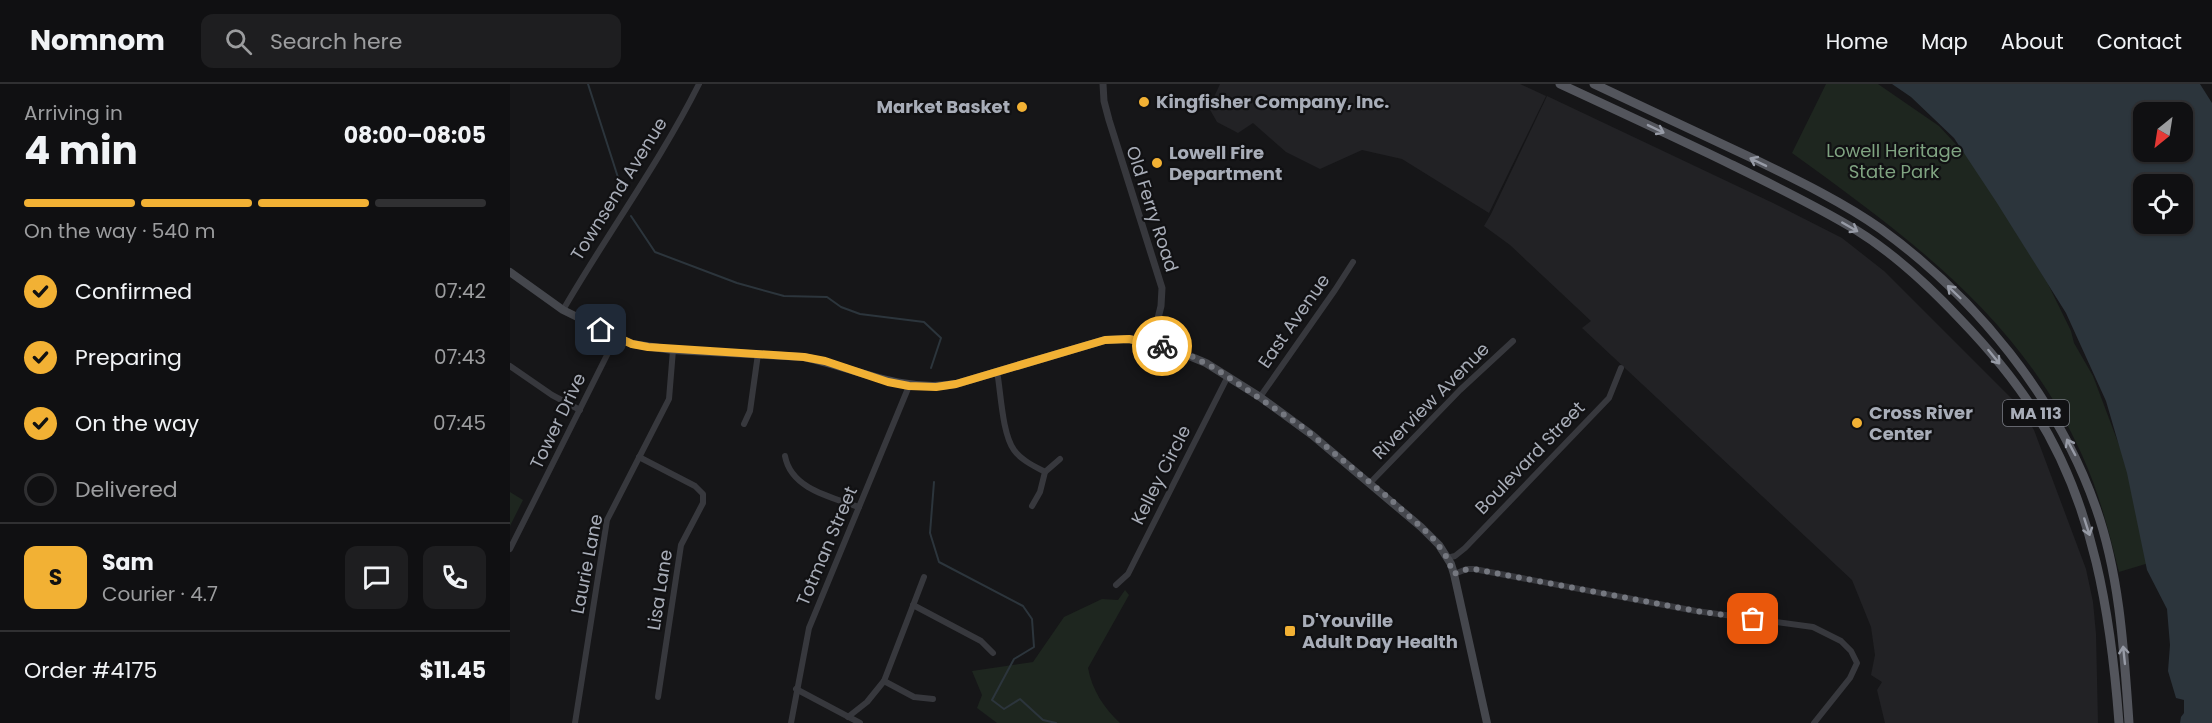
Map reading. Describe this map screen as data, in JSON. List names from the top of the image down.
{
  "streets": {
    "main road": ["MA 113"],
    "street": [
      "Townsend Avenue",
      "Old Ferry Road",
      "East Avenue",
      "Riverview Avenue",
      "Tower Drive",
      "Boulevard Street",
      "Kelley Circle",
      "Totman Street",
      "Laurie Lane",
      "Lisa Lane"
    ]
  },
  "crossings": [
    ["Laurie Lane", "Lisa Lane"]
  ],
  "parks": ["Lowell Heritage State Park"],
  "places": {
    "other": [
      "Kingfisher Company, Inc.",
      "Market Basket",
      "Lowell Fire Department",
      "Cross River Center"
    ],
    "transit": ["D'Youville Adult Day Health"]
  },
  "north": "bottom left",
  "page": {
    "header": "Nomnom",
    "search": "Search here",
    "nav": [
      "Home",
      "Map",
      "About",
      "Contact"
    ],
    "heading": ["4 min", "Arriving in", "08:00–08:05"],
    "panel": [
      "Sam",
      "Courier · 4.7",
      "Order #4175",
      "$11.45"
    ],
    "bar": "On the way · 540 m",
    "list": [
      ["Confirmed", "07:42"],
      ["Preparing", "07:43"],
      ["On the way", "07:45"],
      "Delivered"
    ],
    "round": "S"
  }
}
